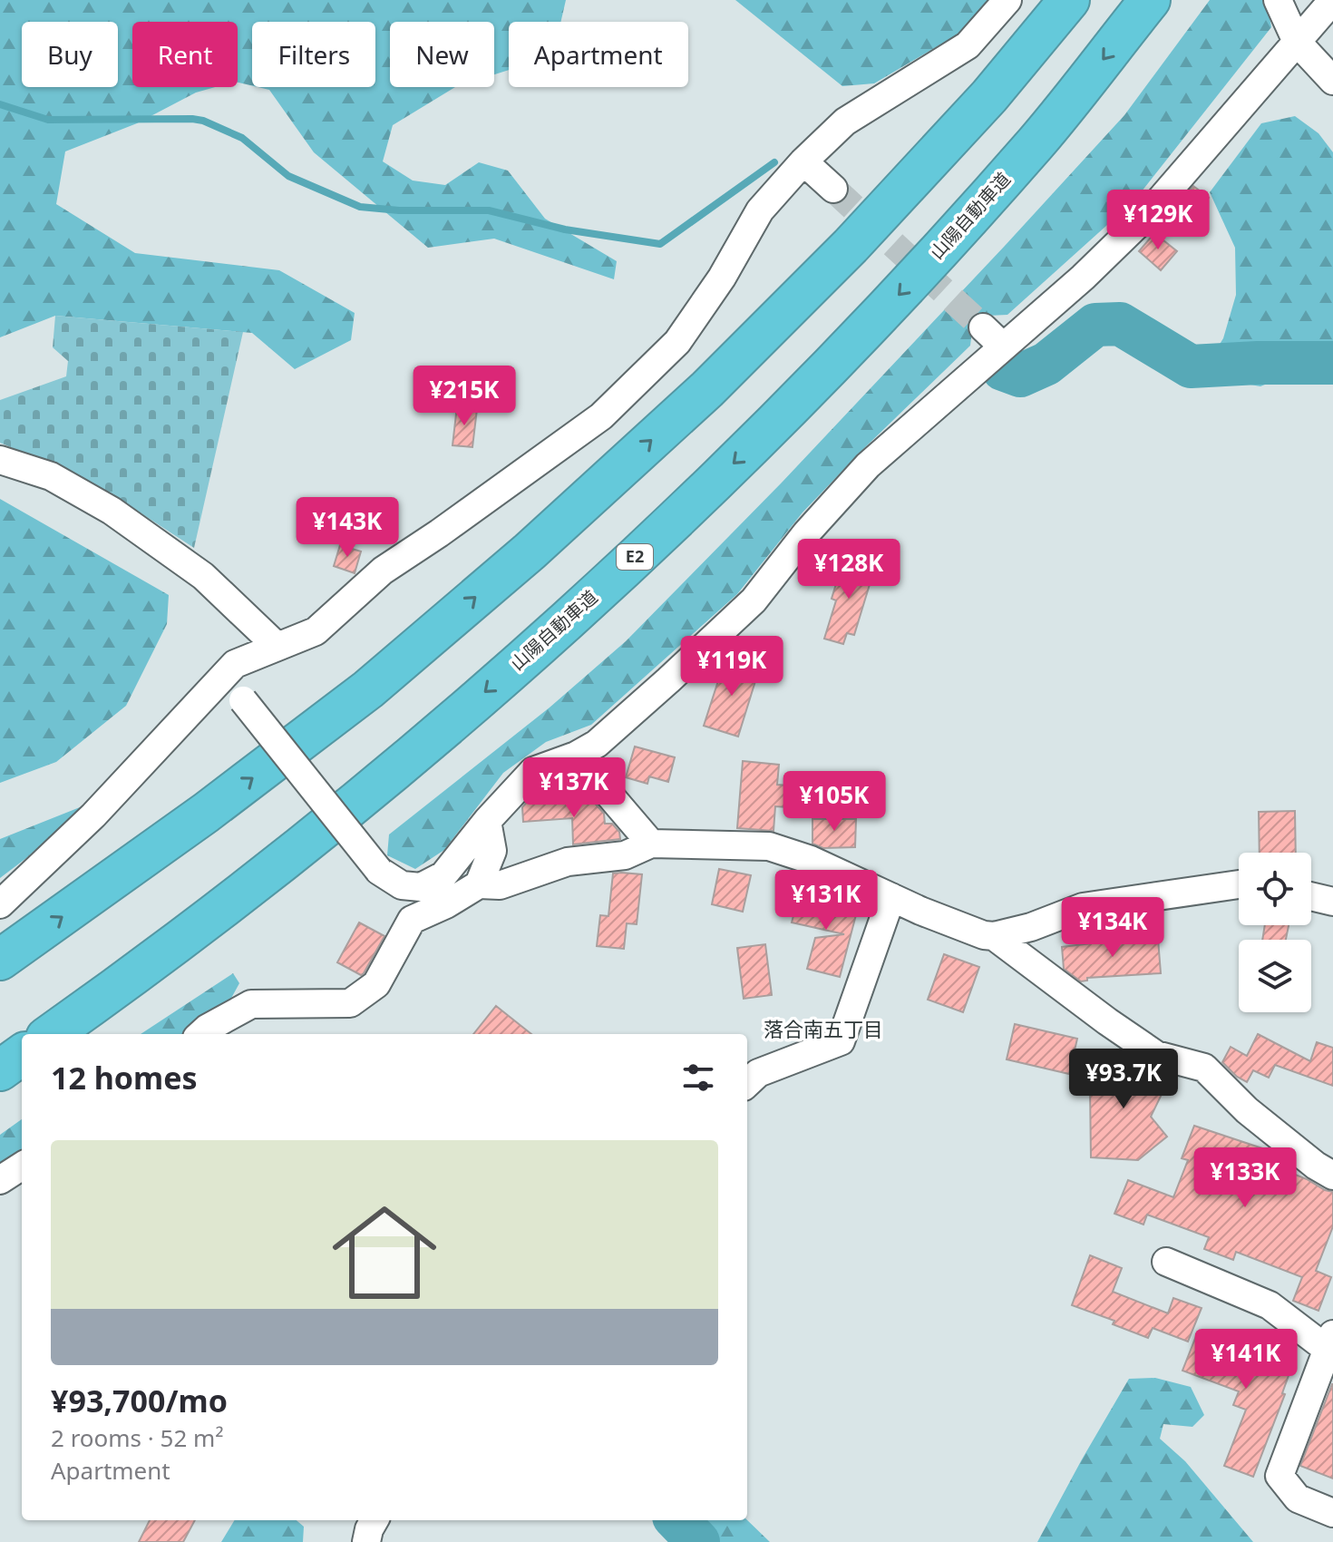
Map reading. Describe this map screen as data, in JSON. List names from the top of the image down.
{
  "streets": {
    "highway": ["山陽自動車道", "E2"]
  },
  "districts": ["落合南五丁目"],
  "page": {
    "chip": [
      "Buy",
      "Rent",
      "Filters",
      "New",
      "Apartment"
    ],
    "price": [
      "¥129K",
      "¥215K",
      "¥143K",
      "¥128K",
      "¥119K",
      "¥137K",
      "¥105K",
      "¥131K",
      "¥134K",
      "¥93.7K",
      "¥133K",
      "¥141K"
    ],
    "heading": "12 homes",
    "list": [
      {
        "name": "¥93,700/mo",
        "note": "2 rooms · 52 m² · Apartment"
      }
    ]
  }
}
